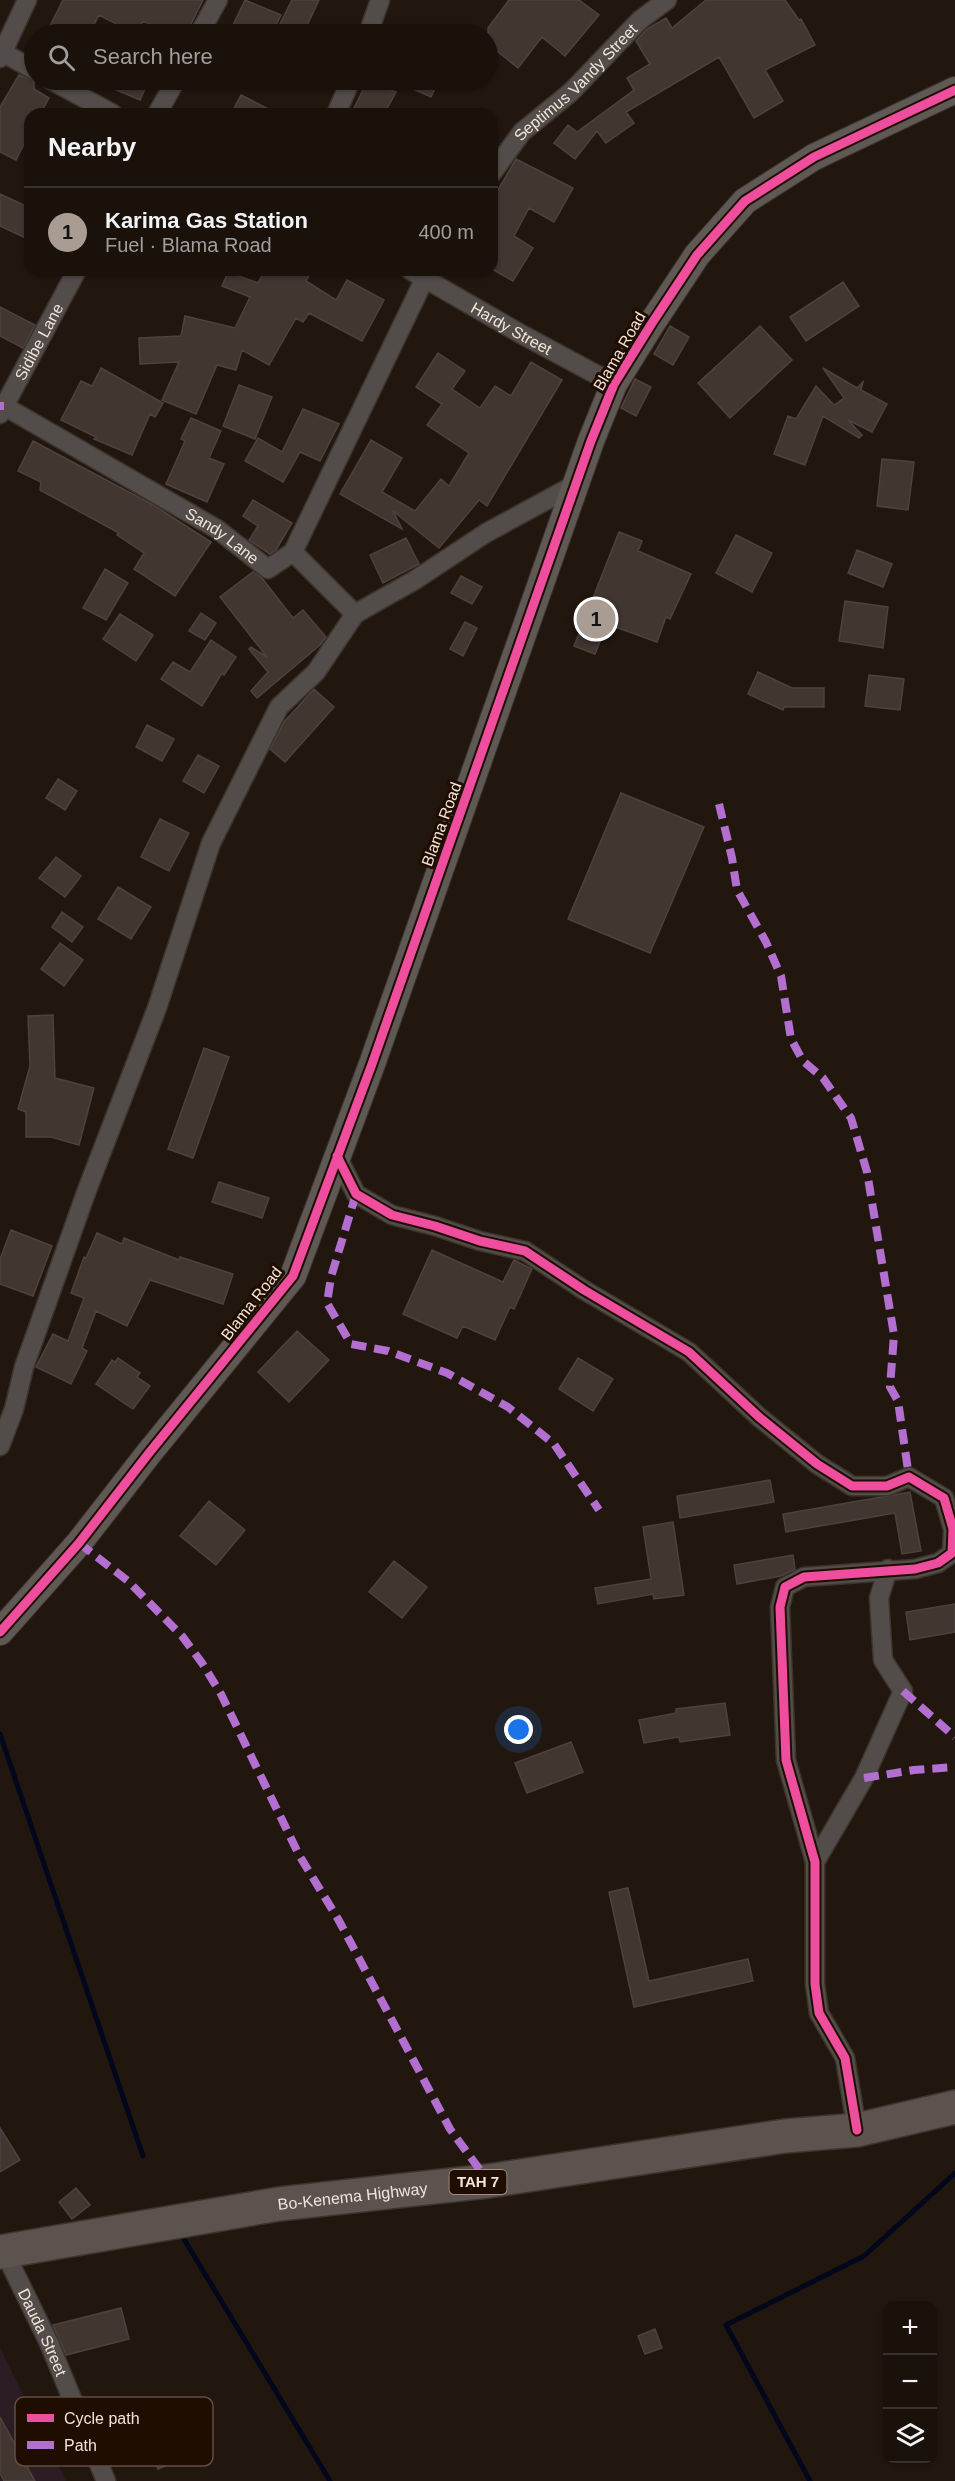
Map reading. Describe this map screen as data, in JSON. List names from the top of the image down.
{
  "streets": {
    "highway": ["TAH 7", "Bo-Kenema Highway"],
    "street": [
      "Septimus Vandy Street",
      "Hardy Street",
      "Sidibe Lane",
      "Blama Road",
      "Sandy Lane",
      "Dauda Street"
    ]
  },
  "crossings": [
    ["Hardy Street", "Blama Road"],
    ["Sidibe Lane", "Sandy Lane"],
    ["Bo-Kenema Highway", "Dauda Street"]
  ],
  "legend": ["Cycle path", "Path"],
  "page": {
    "search": "Search here",
    "heading": "Nearby",
    "list": [
      {
        "mark": "1",
        "name": "Karima Gas Station",
        "note": "Fuel · Blama Road",
        "value": "400 m"
      }
    ],
    "pins": "1",
    "map_buttons": ["+", "−"]
  }
}
